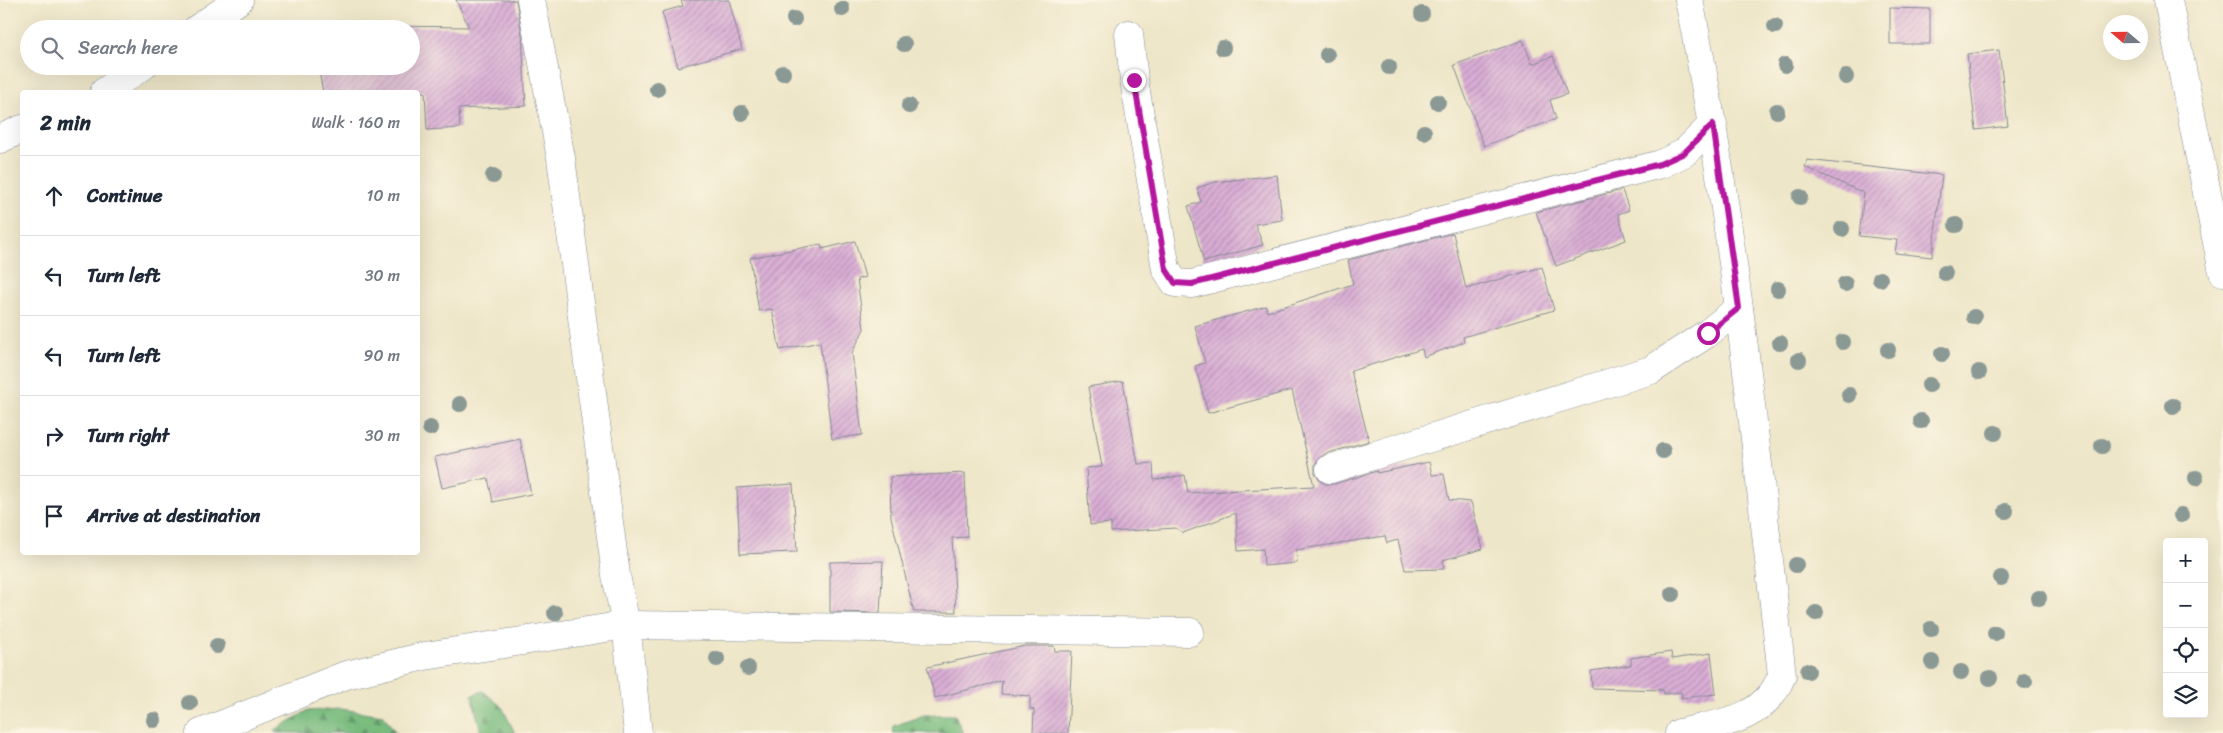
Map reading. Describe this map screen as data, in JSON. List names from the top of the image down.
{
  "north": "left",
  "page": {
    "search": "Search here",
    "heading": ["2 min", "Walk · 160 m"],
    "list": [
      ["Continue", "10 m"],
      ["Turn left", "30 m"],
      ["Turn left", "90 m"],
      ["Turn right", "30 m"],
      "Arrive at destination"
    ],
    "map_buttons": ["+", "−"]
  }
}
